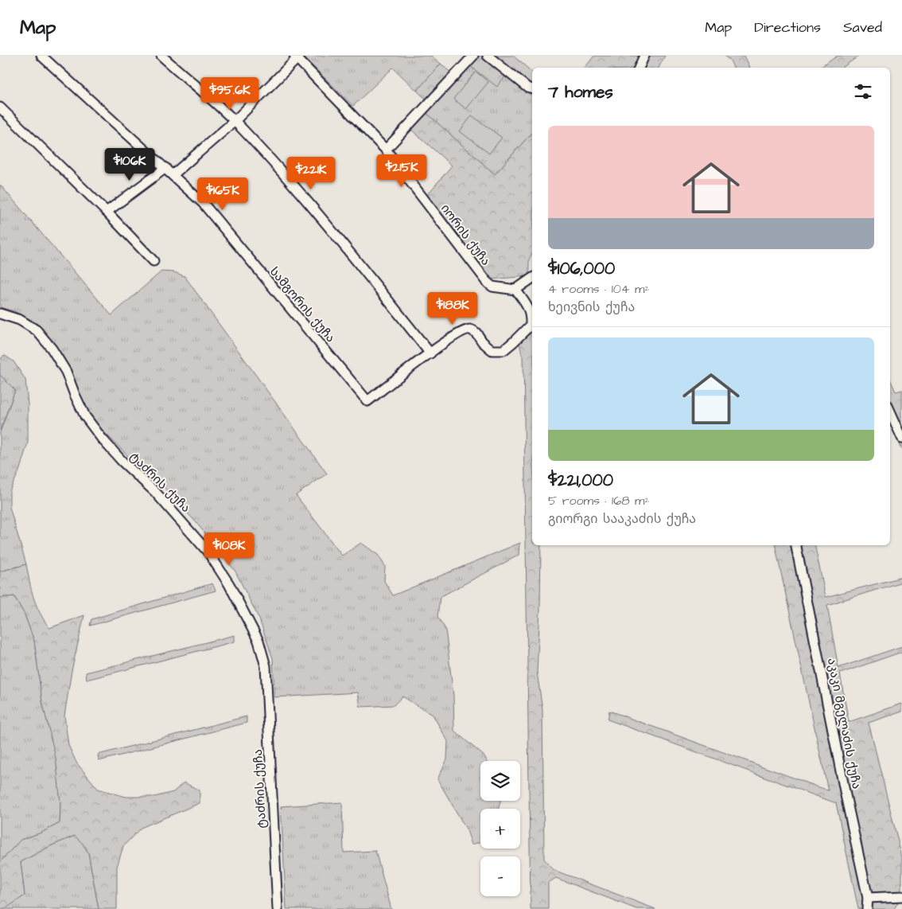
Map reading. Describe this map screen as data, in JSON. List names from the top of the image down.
{
  "streets": {
    "street": [
      "იორის ქუჩა",
      "სამგორის ქუჩა",
      "ტაძრის ქუჩა",
      "აკაკი მგელაძის ქუჩა"
    ]
  },
  "crossings": [
    ["იორის ქუჩა", "სამგორის ქუჩა"]
  ],
  "page": {
    "header": "Map",
    "nav": ["Map", "Directions", "Saved"],
    "heading": "7 homes",
    "price": [
      "$95.6K",
      "$106K",
      "$215K",
      "$221K",
      "$165K",
      "$188K",
      "$108K"
    ],
    "list": [
      {
        "name": "$106,000",
        "note": "4 rooms · 104 m² · ხეივნის ქუჩა"
      },
      {
        "name": "$221,000",
        "note": "5 rooms · 168 m² · გიორგი სააკაძის ქუჩა"
      }
    ],
    "map_buttons": ["+", "−"]
  }
}
